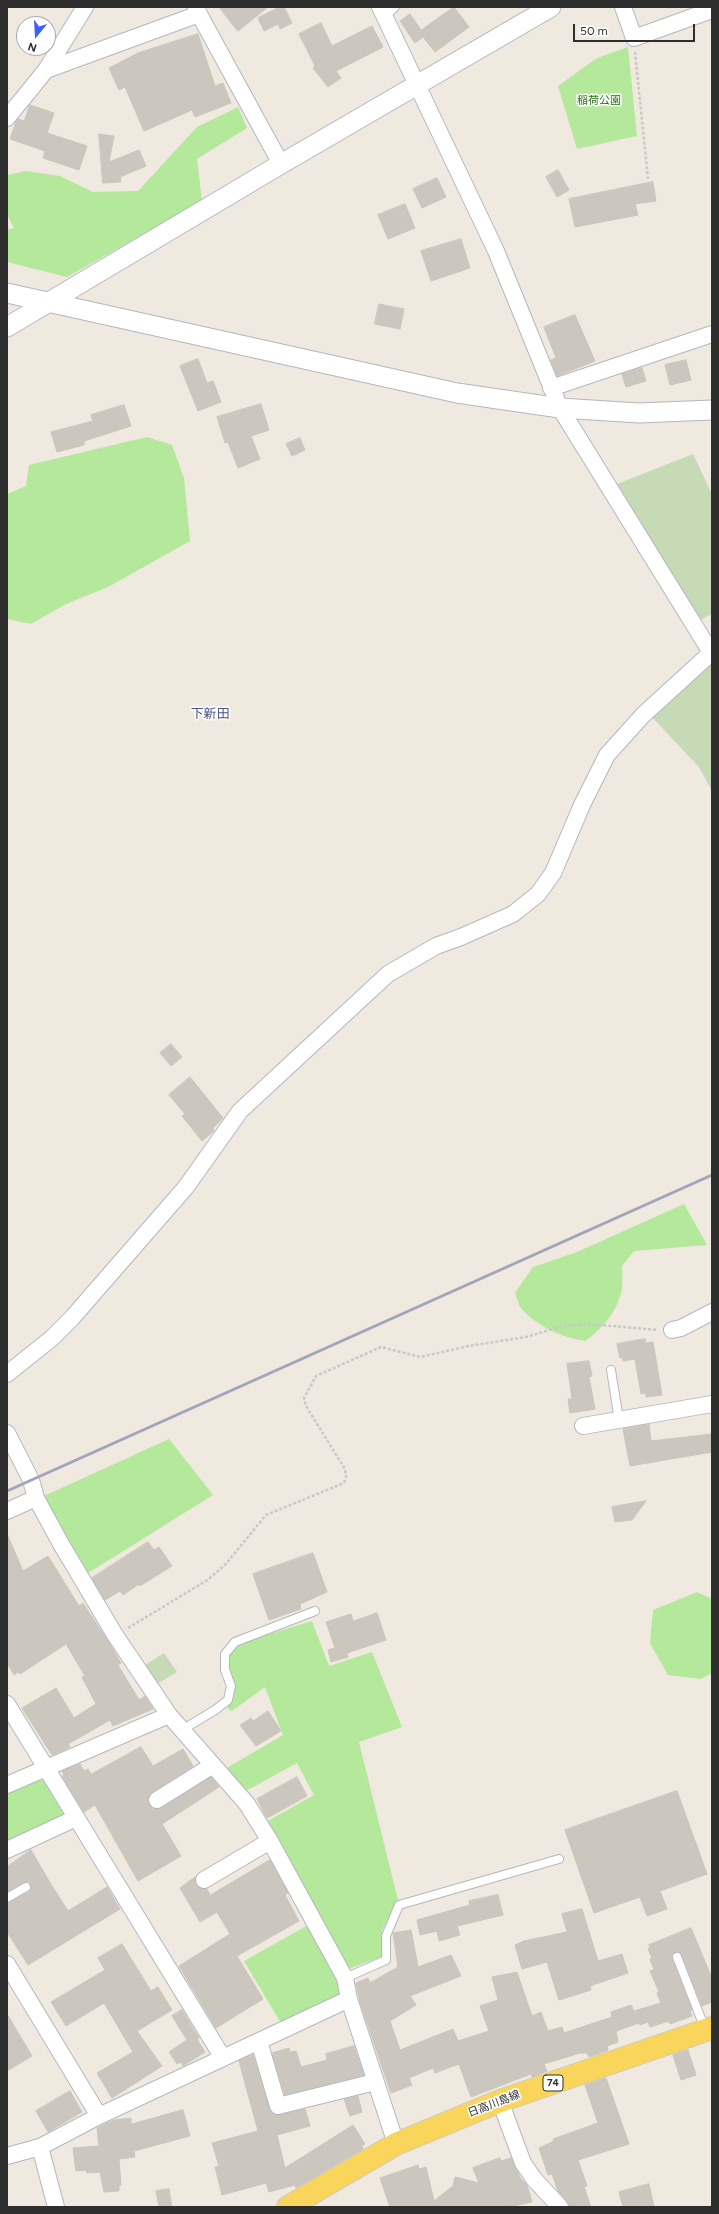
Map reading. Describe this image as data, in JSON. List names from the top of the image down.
{
  "streets": {
    "main road": ["74", "日高川島線"]
  },
  "districts": ["下新田"],
  "parks": ["稲荷公園"],
  "scale_bar": "50 m",
  "north": "bottom"
}
